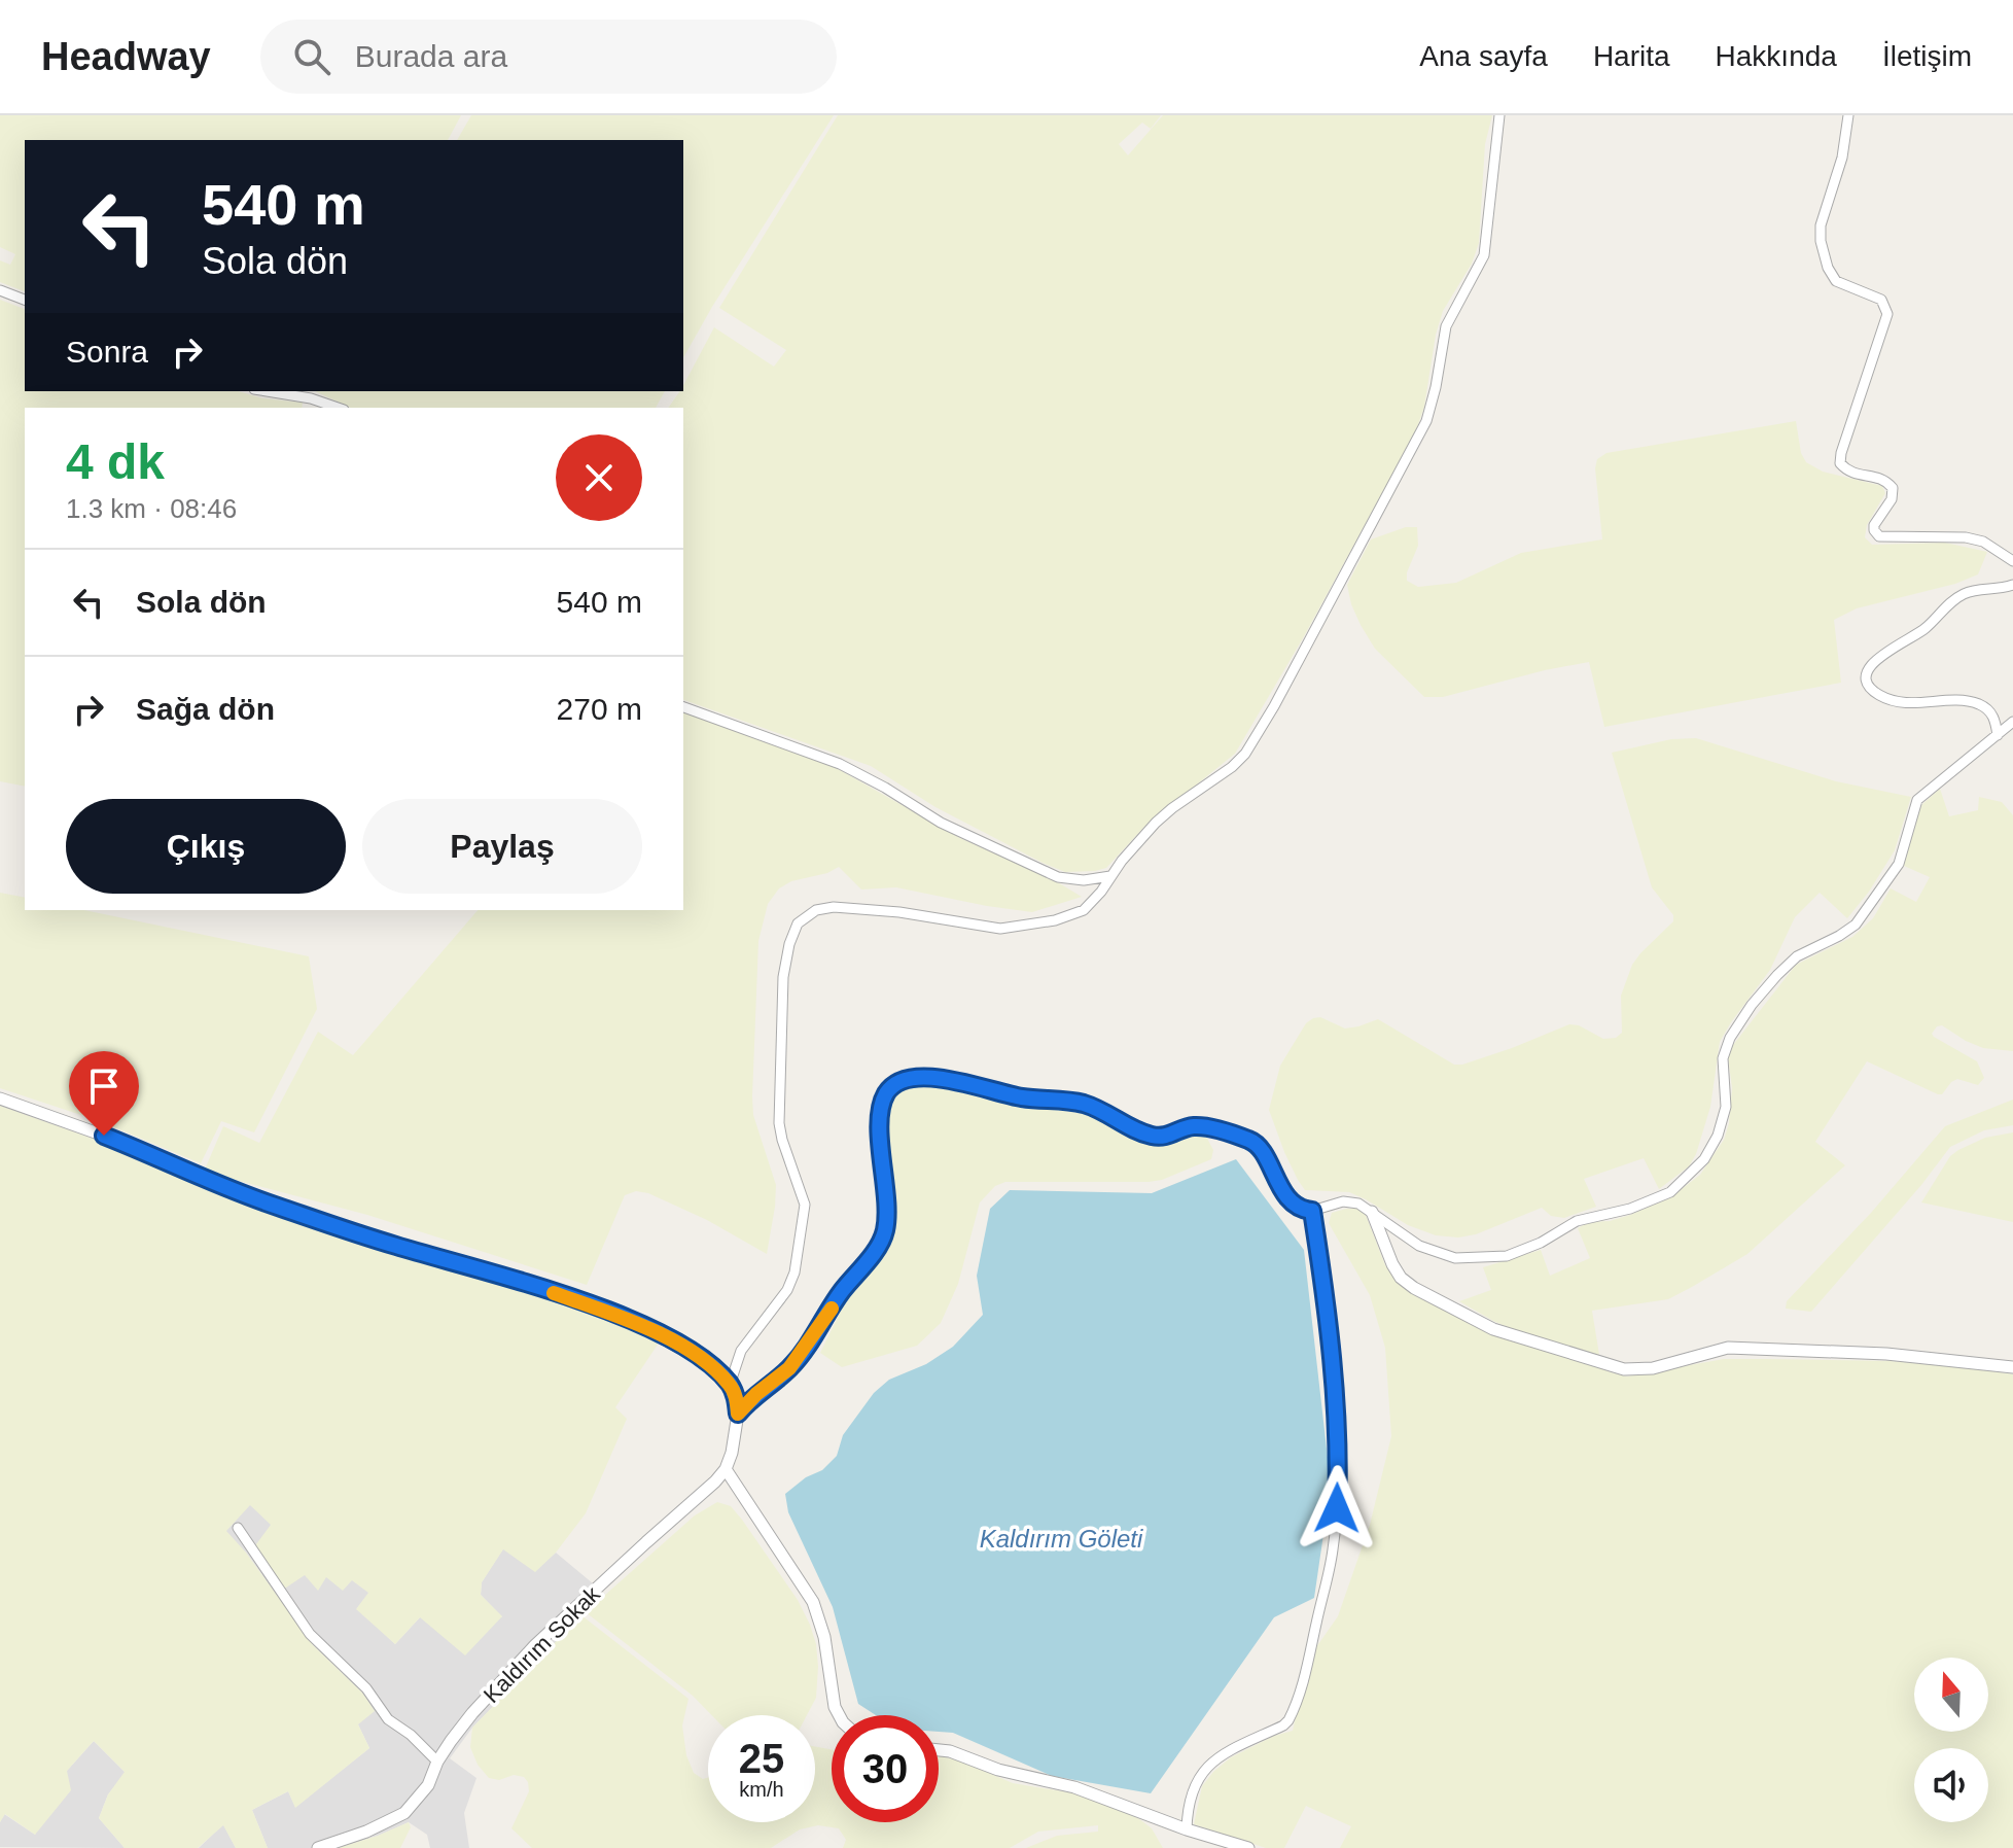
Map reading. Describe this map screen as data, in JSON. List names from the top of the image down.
{
  "streets": {
    "street": ["Kaldırım Sokak"]
  },
  "water": ["Kaldırım Göleti"],
  "north": "top",
  "page": {
    "header": "Headway",
    "search": "Burada ara",
    "nav": [
      "Ana sayfa",
      "Harita",
      "Hakkında",
      "İletişim"
    ],
    "turn": ["540 m", "Sola dön"],
    "then": "Sonra",
    "heading": ["4 dk", "1.3 km · 08:46"],
    "list": [
      {
        "name": "Sola dön",
        "value": "540 m"
      },
      {
        "name": "Sağa dön",
        "value": "270 m"
      }
    ],
    "buttons": ["Çıkış", "Paylaş"],
    "speed": "25 km/h",
    "limit": "30"
  }
}
